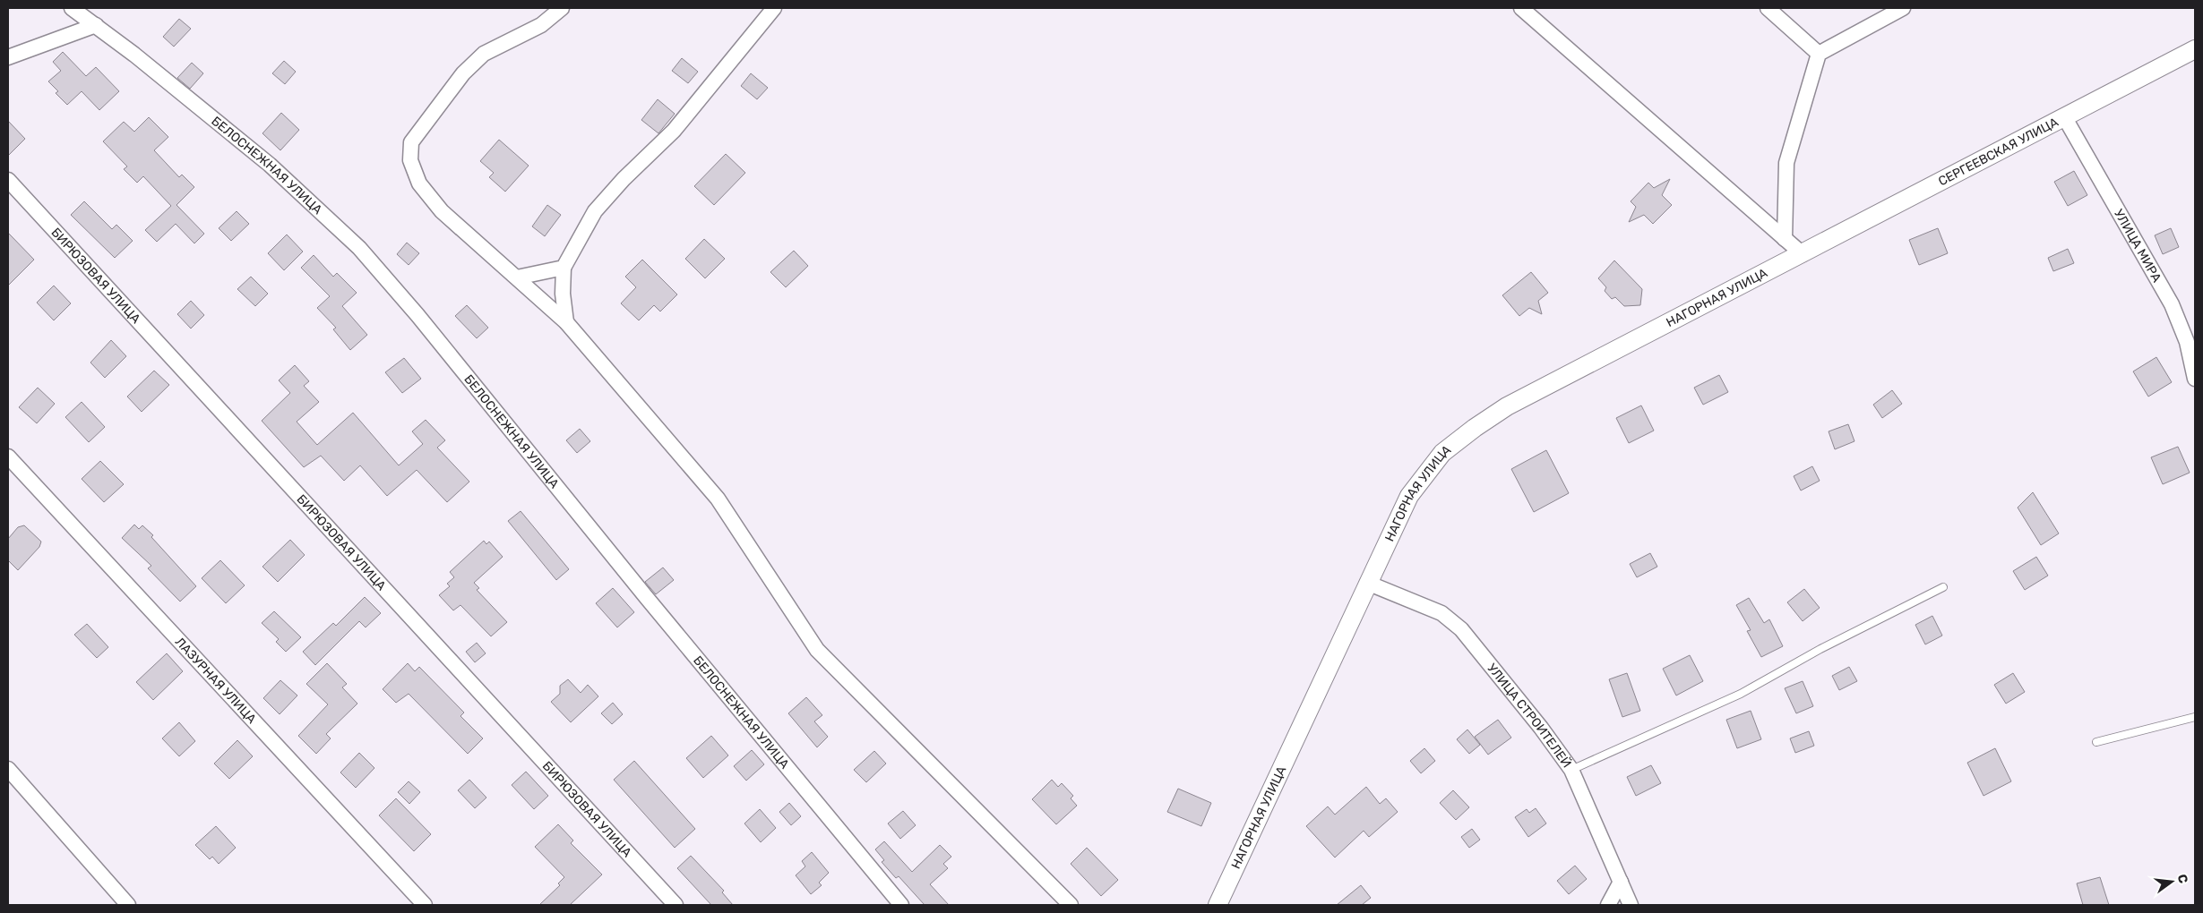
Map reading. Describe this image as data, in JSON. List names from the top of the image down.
{
  "streets": {
    "street": [
      "СЕРГЕЕВСКАЯ УЛИЦА",
      "БЕЛОСНЕЖНАЯ УЛИЦА",
      "УЛИЦА МИРА",
      "БИРЮЗОВАЯ УЛИЦА",
      "НАГОРНАЯ УЛИЦА",
      "ЛАЗУРНАЯ УЛИЦА",
      "УЛИЦА СТРОИТЕЛЕЙ"
    ]
  },
  "crossings": [
    ["СЕРГЕЕВСКАЯ УЛИЦА", "УЛИЦА МИРА"],
    ["СЕРГЕЕВСКАЯ УЛИЦА", "НАГОРНАЯ УЛИЦА"],
    ["НАГОРНАЯ УЛИЦА", "УЛИЦА СТРОИТЕЛЕЙ"]
  ],
  "north": "right"
}
